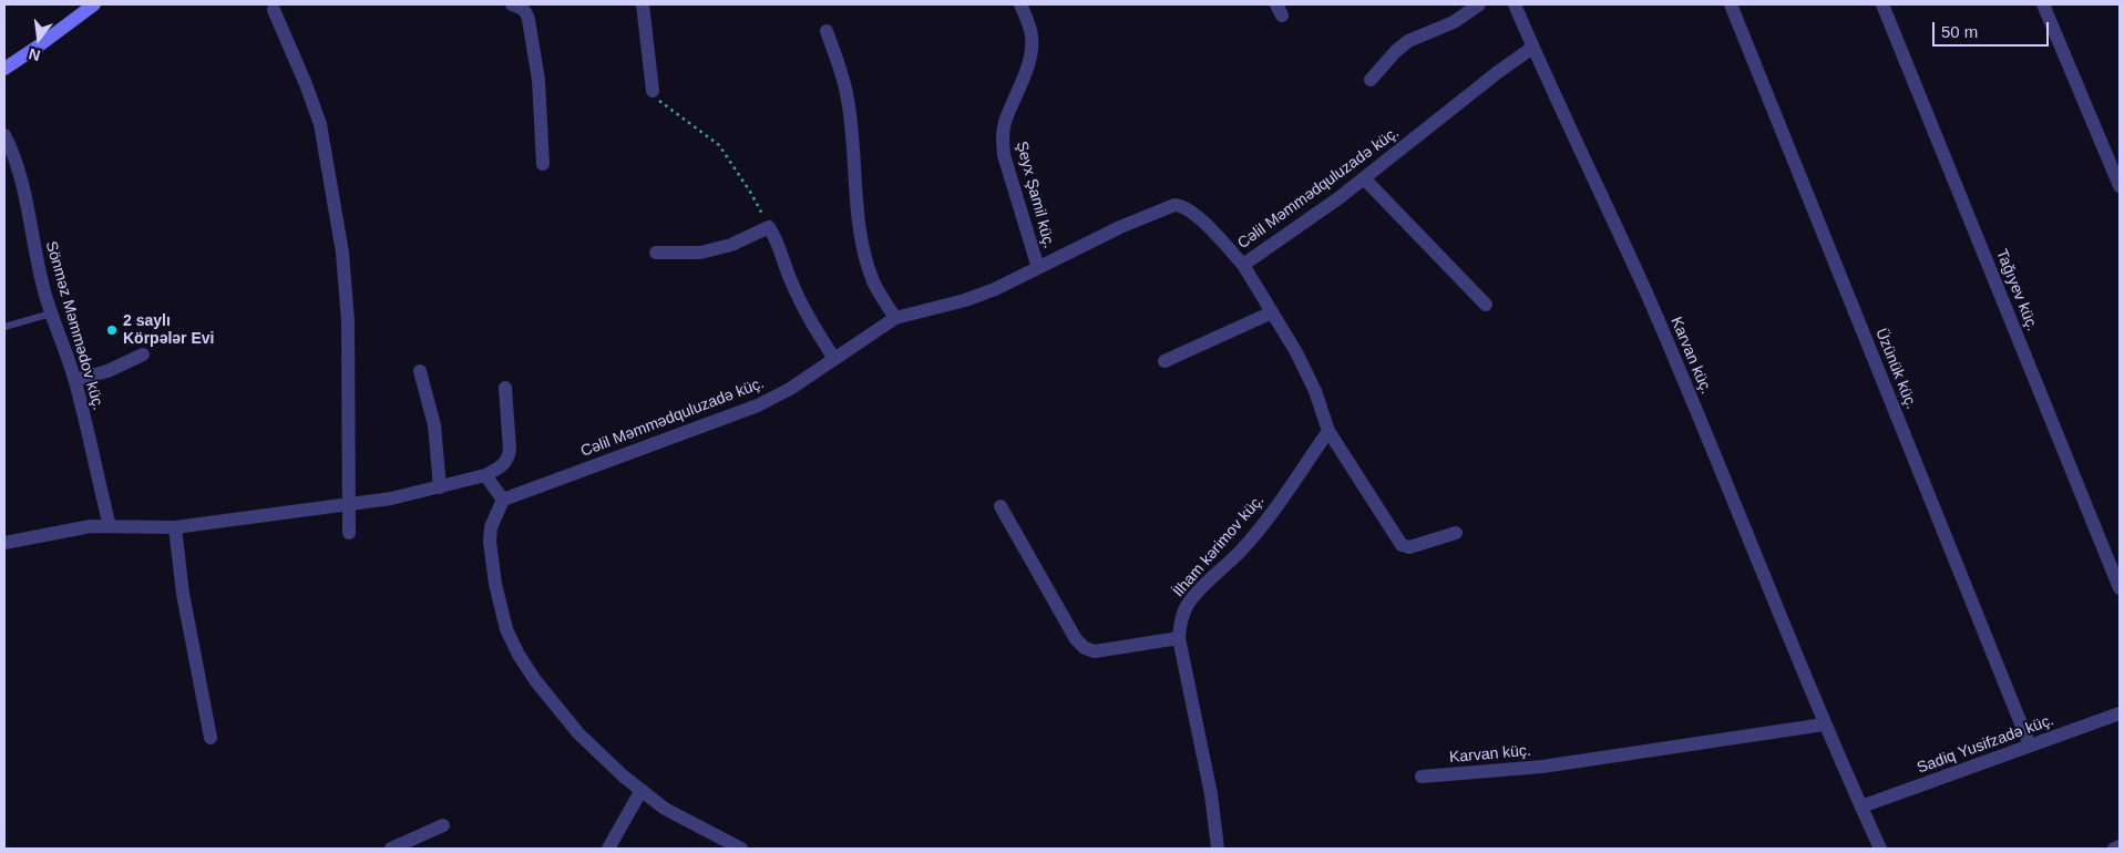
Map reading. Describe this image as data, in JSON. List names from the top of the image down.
{
  "streets": {
    "street": [
      "Cəlil Məmmədquluzadə küç.",
      "Şeyx Şamil küç.",
      "Tağıyev küç.",
      "Sönməz Məmmədov küç.",
      "Karvan küç.",
      "Üzünük küç.",
      "İlham kərimov küç.",
      "Sadiq Yusifzadə küç."
    ]
  },
  "crossings": [
    ["Cəlil Məmmədquluzadə küç.", "Şeyx Şamil küç."],
    ["Cəlil Məmmədquluzadə küç.", "Karvan küç."],
    ["Karvan küç.", "Sadiq Yusifzadə küç."],
    ["Üzünük küç.", "Sadiq Yusifzadə küç."]
  ],
  "places": ["2 saylı Körpələr Evi"],
  "scale_bar": "50 m",
  "north": "bottom"
}
